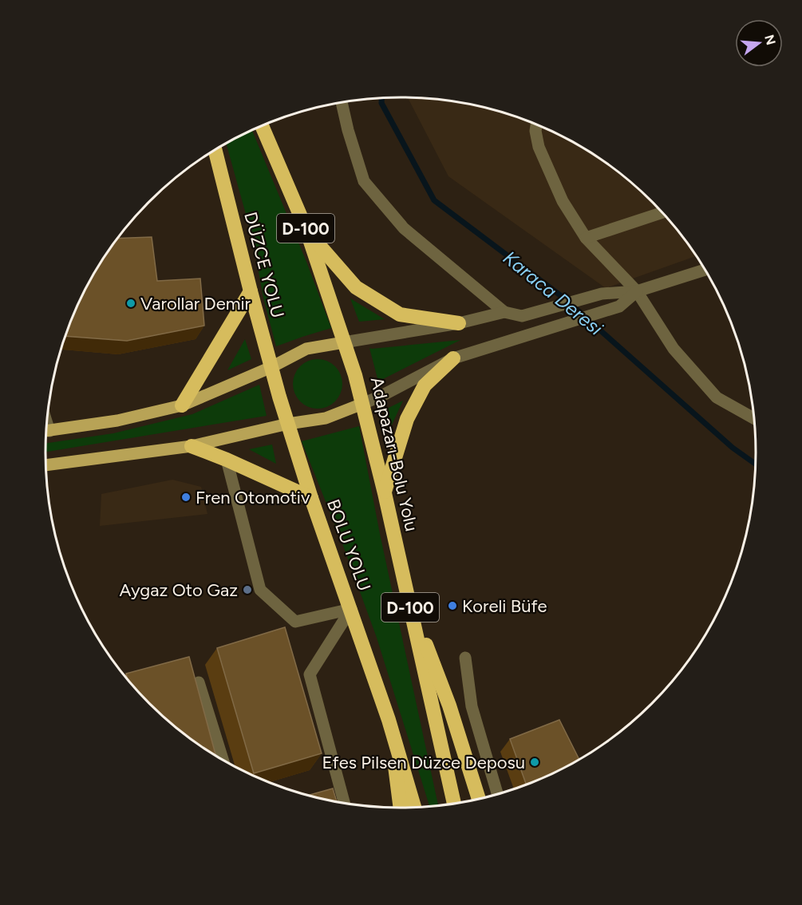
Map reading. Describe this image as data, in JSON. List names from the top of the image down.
{
  "streets": {
    "highway": [
      "D-100",
      "DÜZCE YOLU",
      "Adapazarı-Bolu Yolu",
      "BOLU YOLU"
    ]
  },
  "crossings": [
    ["DÜZCE YOLU", "BOLU YOLU"]
  ],
  "water": ["Karaca Deresi"],
  "places": [
    "Varollar Demir",
    "Fren Otomotiv",
    "Aygaz Oto Gaz",
    "Koreli Büfe",
    "Efes Pilsen Düzce Deposu"
  ],
  "north": "right"
}
